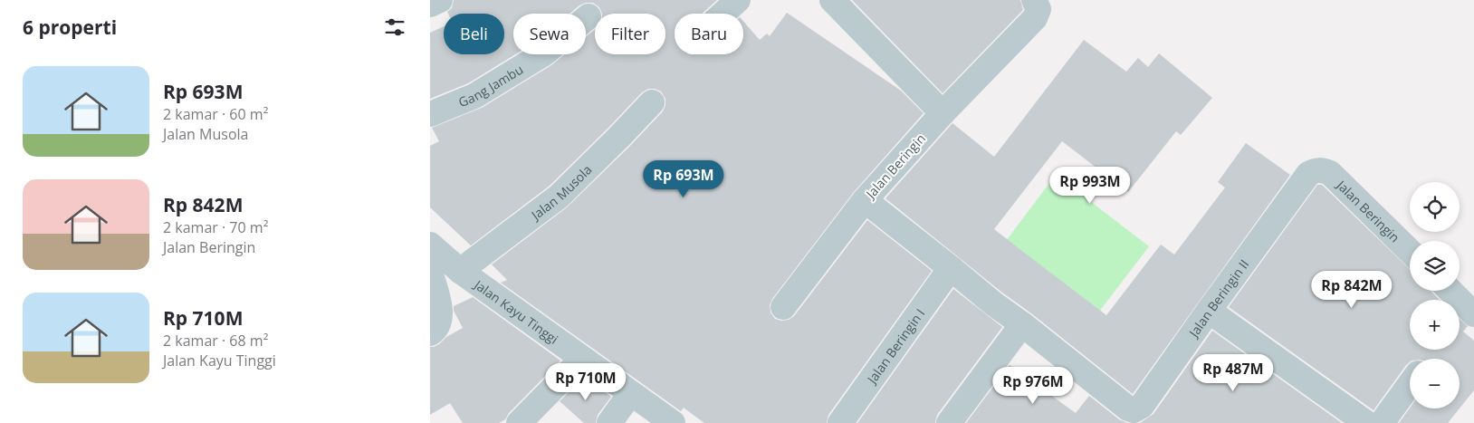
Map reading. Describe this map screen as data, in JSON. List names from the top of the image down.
{
  "streets": {
    "street": [
      "Gang Jambu",
      "Jalan Beringin",
      "Jalan Musola",
      "Jalan Beringin II",
      "Jalan Kayu Tinggi",
      "Jalan Beringin I"
    ]
  },
  "crossings": [
    ["Jalan Beringin", "Jalan Beringin II"],
    ["Jalan Beringin", "Jalan Beringin I"],
    ["Jalan Musola", "Jalan Kayu Tinggi"]
  ],
  "page": {
    "heading": "6 properti",
    "chip": [
      "Beli",
      "Sewa",
      "Filter",
      "Baru"
    ],
    "list": [
      {
        "name": "Rp 693M",
        "note": "2 kamar · 60 m² · Jalan Musola"
      },
      {
        "name": "Rp 842M",
        "note": "2 kamar · 70 m² · Jalan Beringin"
      },
      {
        "name": "Rp 710M",
        "note": "2 kamar · 68 m² · Jalan Kayu Tinggi"
      }
    ],
    "price": [
      "Rp 693M",
      "Rp 993M",
      "Rp 842M",
      "Rp 487M",
      "Rp 710M",
      "Rp 976M"
    ],
    "map_buttons": ["+", "−"]
  }
}
